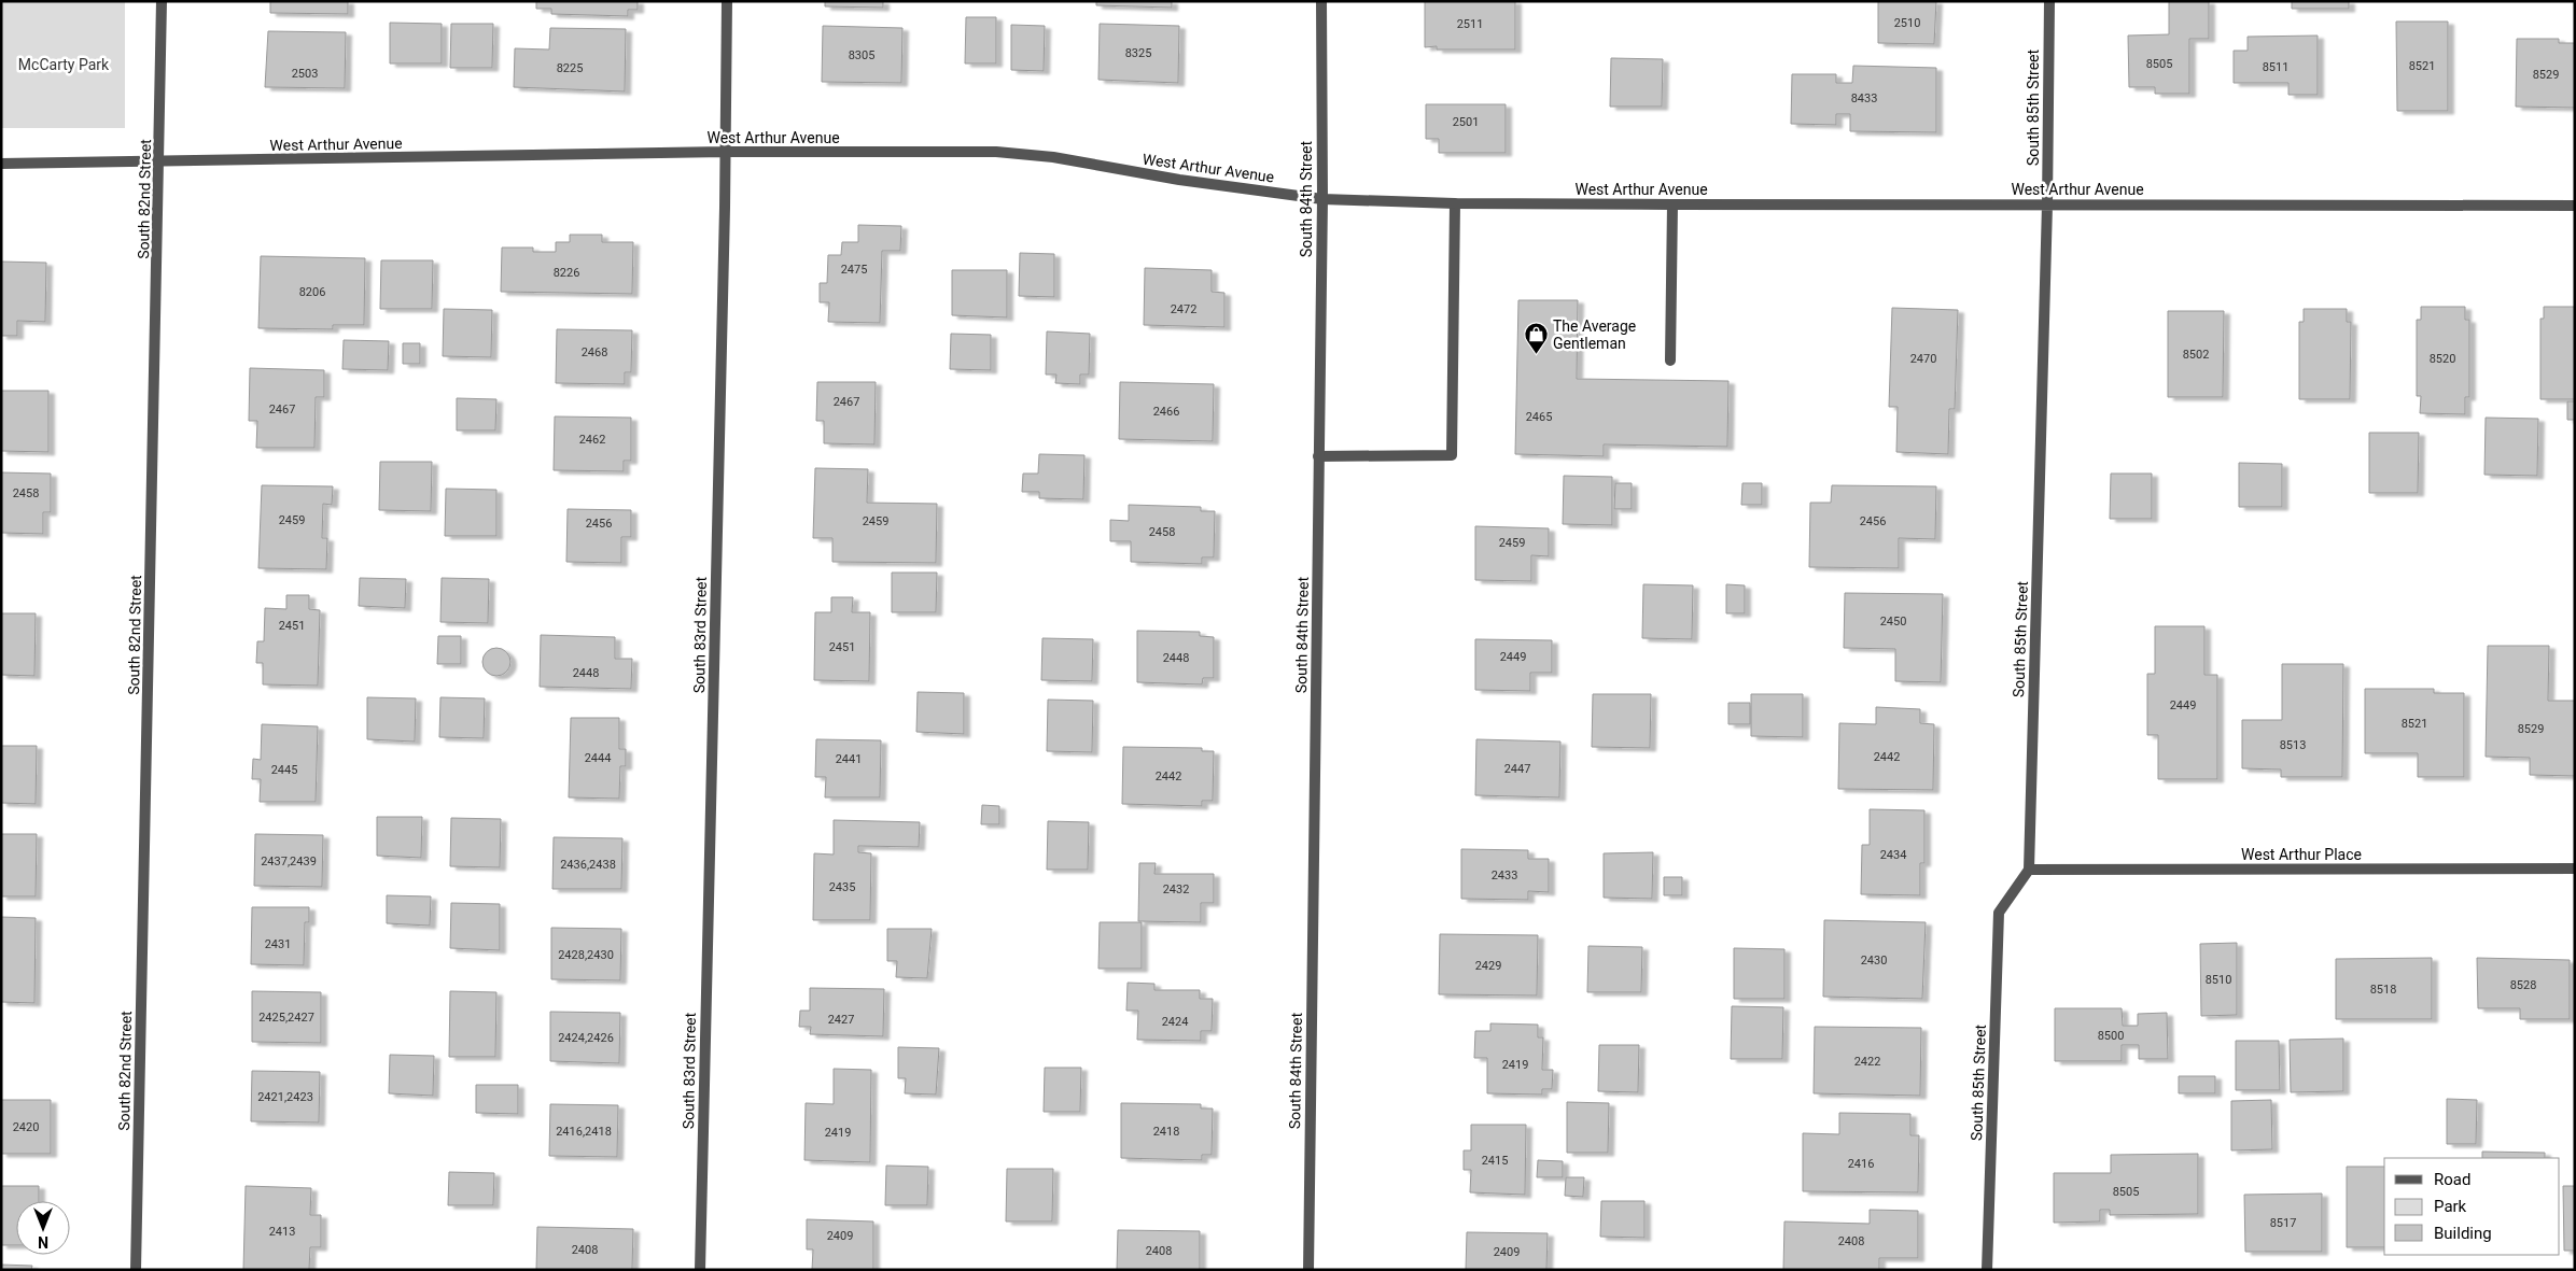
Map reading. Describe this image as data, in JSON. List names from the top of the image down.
{
  "streets": {
    "street": [
      "South 85th Street",
      "West Arthur Avenue",
      "South 82nd Street",
      "South 84th Street",
      "South 83rd Street",
      "West Arthur Place"
    ]
  },
  "crossings": [
    ["South 85th Street", "West Arthur Avenue"],
    ["South 85th Street", "West Arthur Place"],
    ["West Arthur Avenue", "South 82nd Street"],
    ["West Arthur Avenue", "South 84th Street"],
    ["West Arthur Avenue", "South 83rd Street"]
  ],
  "parks": ["McCarty Park"],
  "places": {
    "shop": ["The Average Gentleman"]
  },
  "house_numbers": [
    "2510",
    "2511",
    "8325",
    "8305",
    "8505",
    "8521",
    "8511",
    "8225",
    "2503",
    "8529",
    "8433",
    "2501",
    "2475",
    "8226",
    "8206",
    "2472",
    "2468",
    "8502",
    "2470",
    "8520",
    "2467",
    "2467",
    "2466",
    "2465",
    "2462",
    "2458",
    "2459",
    "2459",
    "2456",
    "2456",
    "2458",
    "2459",
    "2450",
    "2451",
    "2451",
    "2449",
    "2448",
    "2448",
    "2449",
    "8521",
    "8529",
    "8513",
    "2442",
    "2444",
    "2441",
    "2447",
    "2445",
    "2442",
    "2434",
    "2437,2439",
    "2436,2438",
    "2433",
    "2435",
    "2432",
    "2431",
    "2428,2430",
    "2430",
    "2429",
    "8510",
    "8528",
    "8518",
    "2425,2427",
    "2427",
    "2424",
    "8500",
    "2424,2426",
    "2422",
    "2419",
    "2421,2423",
    "2420",
    "2416,2418",
    "2418",
    "2419",
    "2415",
    "2416",
    "8505",
    "8517",
    "2413",
    "2409",
    "2408",
    "2408",
    "2408",
    "2409"
  ],
  "legend": ["Road", "Park", "Building"],
  "north": "bottom"
}
